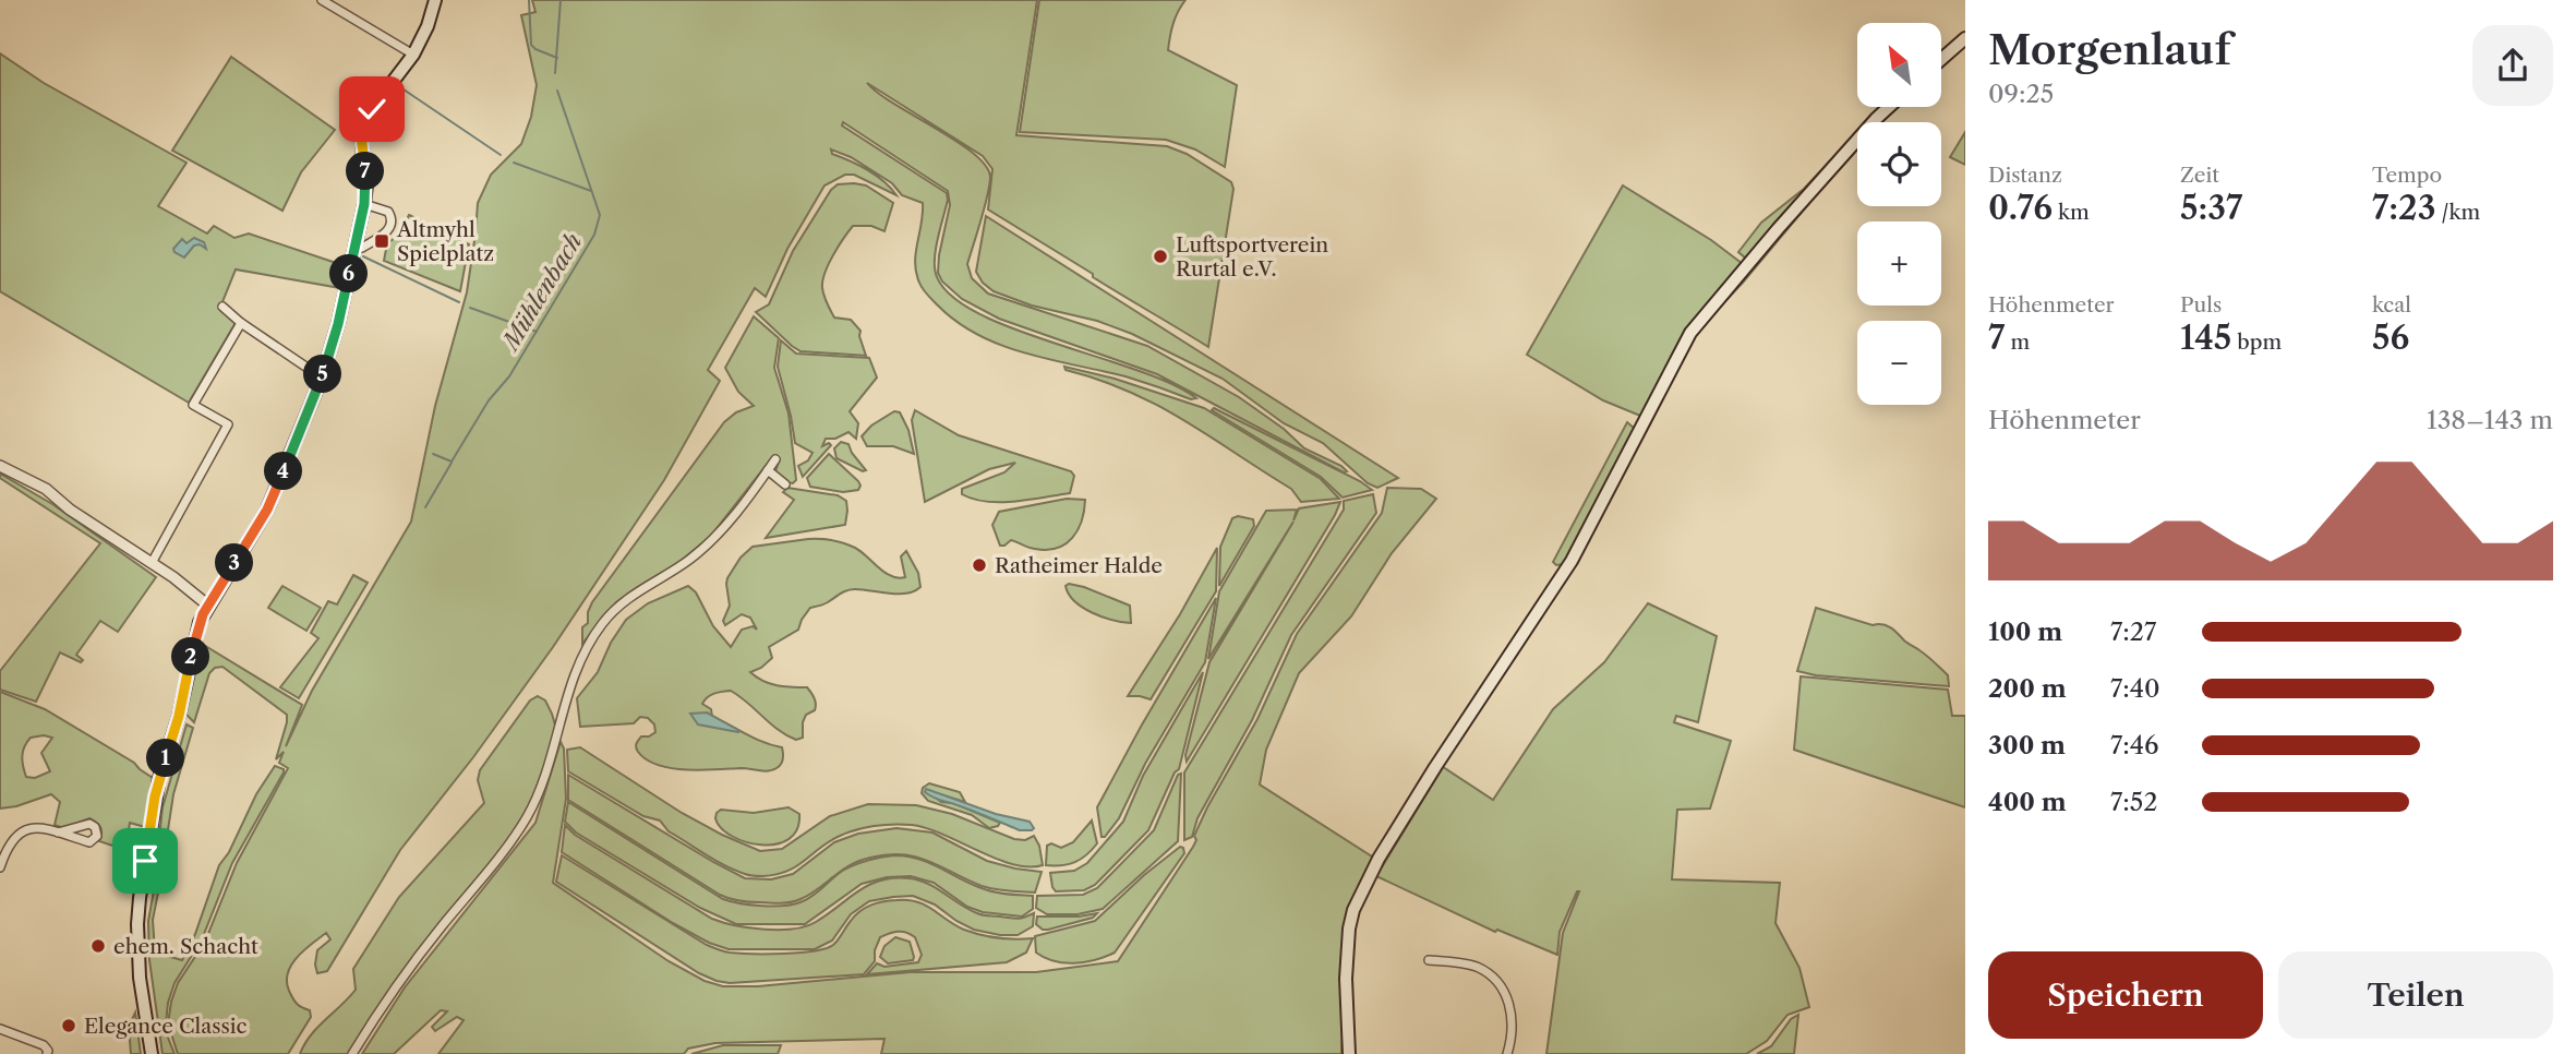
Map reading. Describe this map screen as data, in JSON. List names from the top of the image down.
{
  "water": ["Mühlenbach"],
  "places": {
    "transit": ["Altmyhl Spielplatz"],
    "other": [
      "Luftsportverein Rurtal e.V.",
      "Ratheimer Halde",
      "ehem. Schacht",
      "Elegance Classic"
    ]
  },
  "north": "top left",
  "page": {
    "heading": ["Morgenlauf", "09:25"],
    "map_buttons": ["+", "−"],
    "stats": [
      ["Distanz", "0.76 km"],
      ["Zeit", "5:37"],
      ["Tempo", "7:23 /km"],
      ["Höhenmeter", "7 m"],
      ["Puls", "145 bpm"],
      ["kcal", "56"]
    ],
    "pins": [
      "7",
      "6",
      "5",
      "4",
      "3",
      "2",
      "1"
    ],
    "chart": ["Höhenmeter", "138–143 m"],
    "list": [
      {
        "name": "100 m",
        "note": "7:27"
      },
      {
        "name": "200 m",
        "note": "7:40"
      },
      {
        "name": "300 m",
        "note": "7:46"
      },
      {
        "name": "400 m",
        "note": "7:52"
      }
    ],
    "buttons": ["Speichern", "Teilen"]
  }
}
